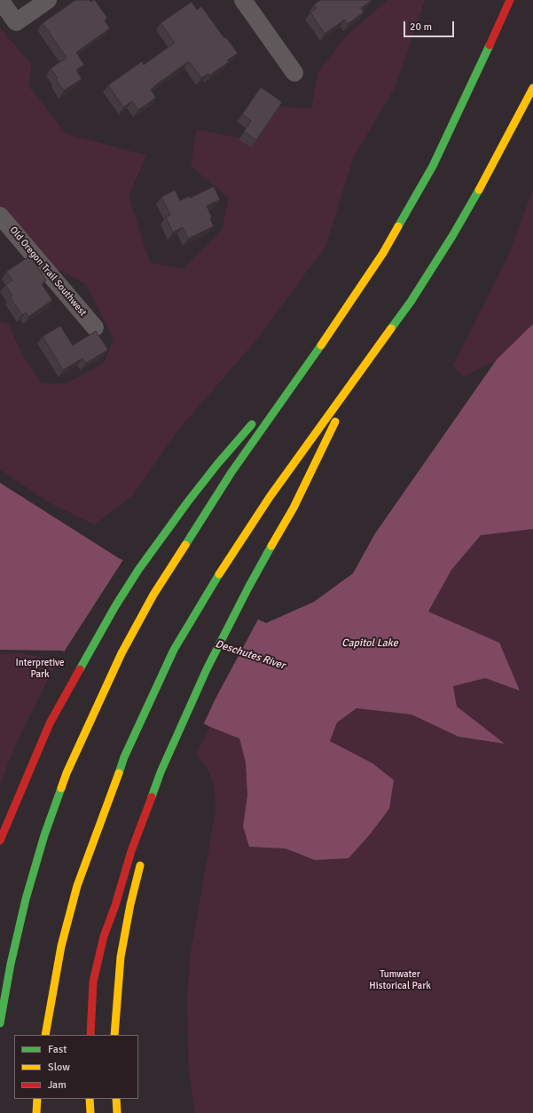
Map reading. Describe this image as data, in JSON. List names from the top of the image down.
{
  "streets": {
    "street": ["Old Oregon Trail Southwest"]
  },
  "water": ["Capitol Lake", "Deschutes River"],
  "parks": ["Interpretive Park", "Tumwater Historical Park"],
  "legend": ["Fast", "Slow", "Jam"],
  "scale_bar": "20 m"
}
